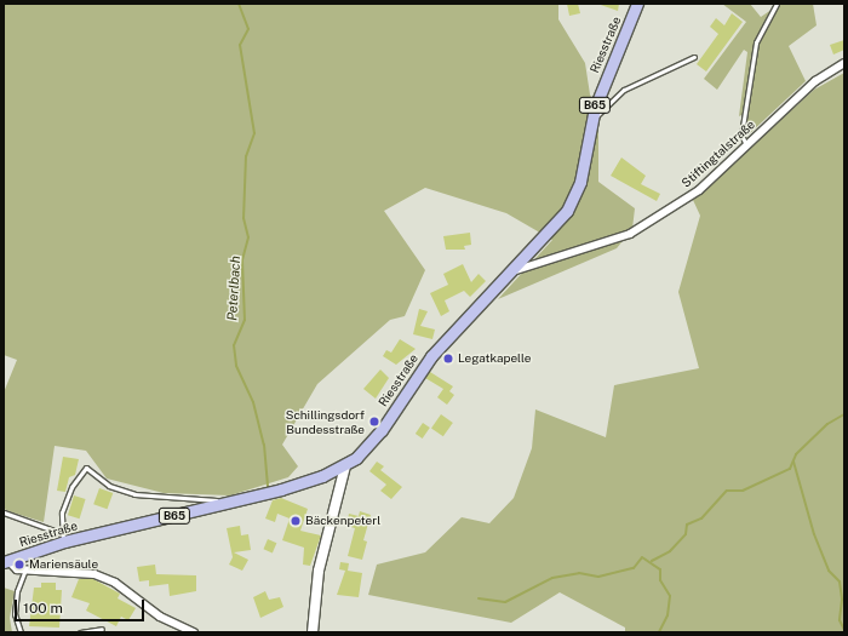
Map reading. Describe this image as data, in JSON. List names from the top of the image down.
{
  "streets": {
    "main road": ["Riesstraße", "B65"],
    "street": ["Stiftingtalstraße"]
  },
  "crossings": [
    ["Riesstraße", "Stiftingtalstraße"]
  ],
  "water": ["Peterlbach"],
  "places": [
    "Legatkapelle",
    "Schillingsdorf Bundesstraße",
    "Bäckenpeterl",
    "Mariensäule"
  ],
  "scale_bar": "100 m"
}
